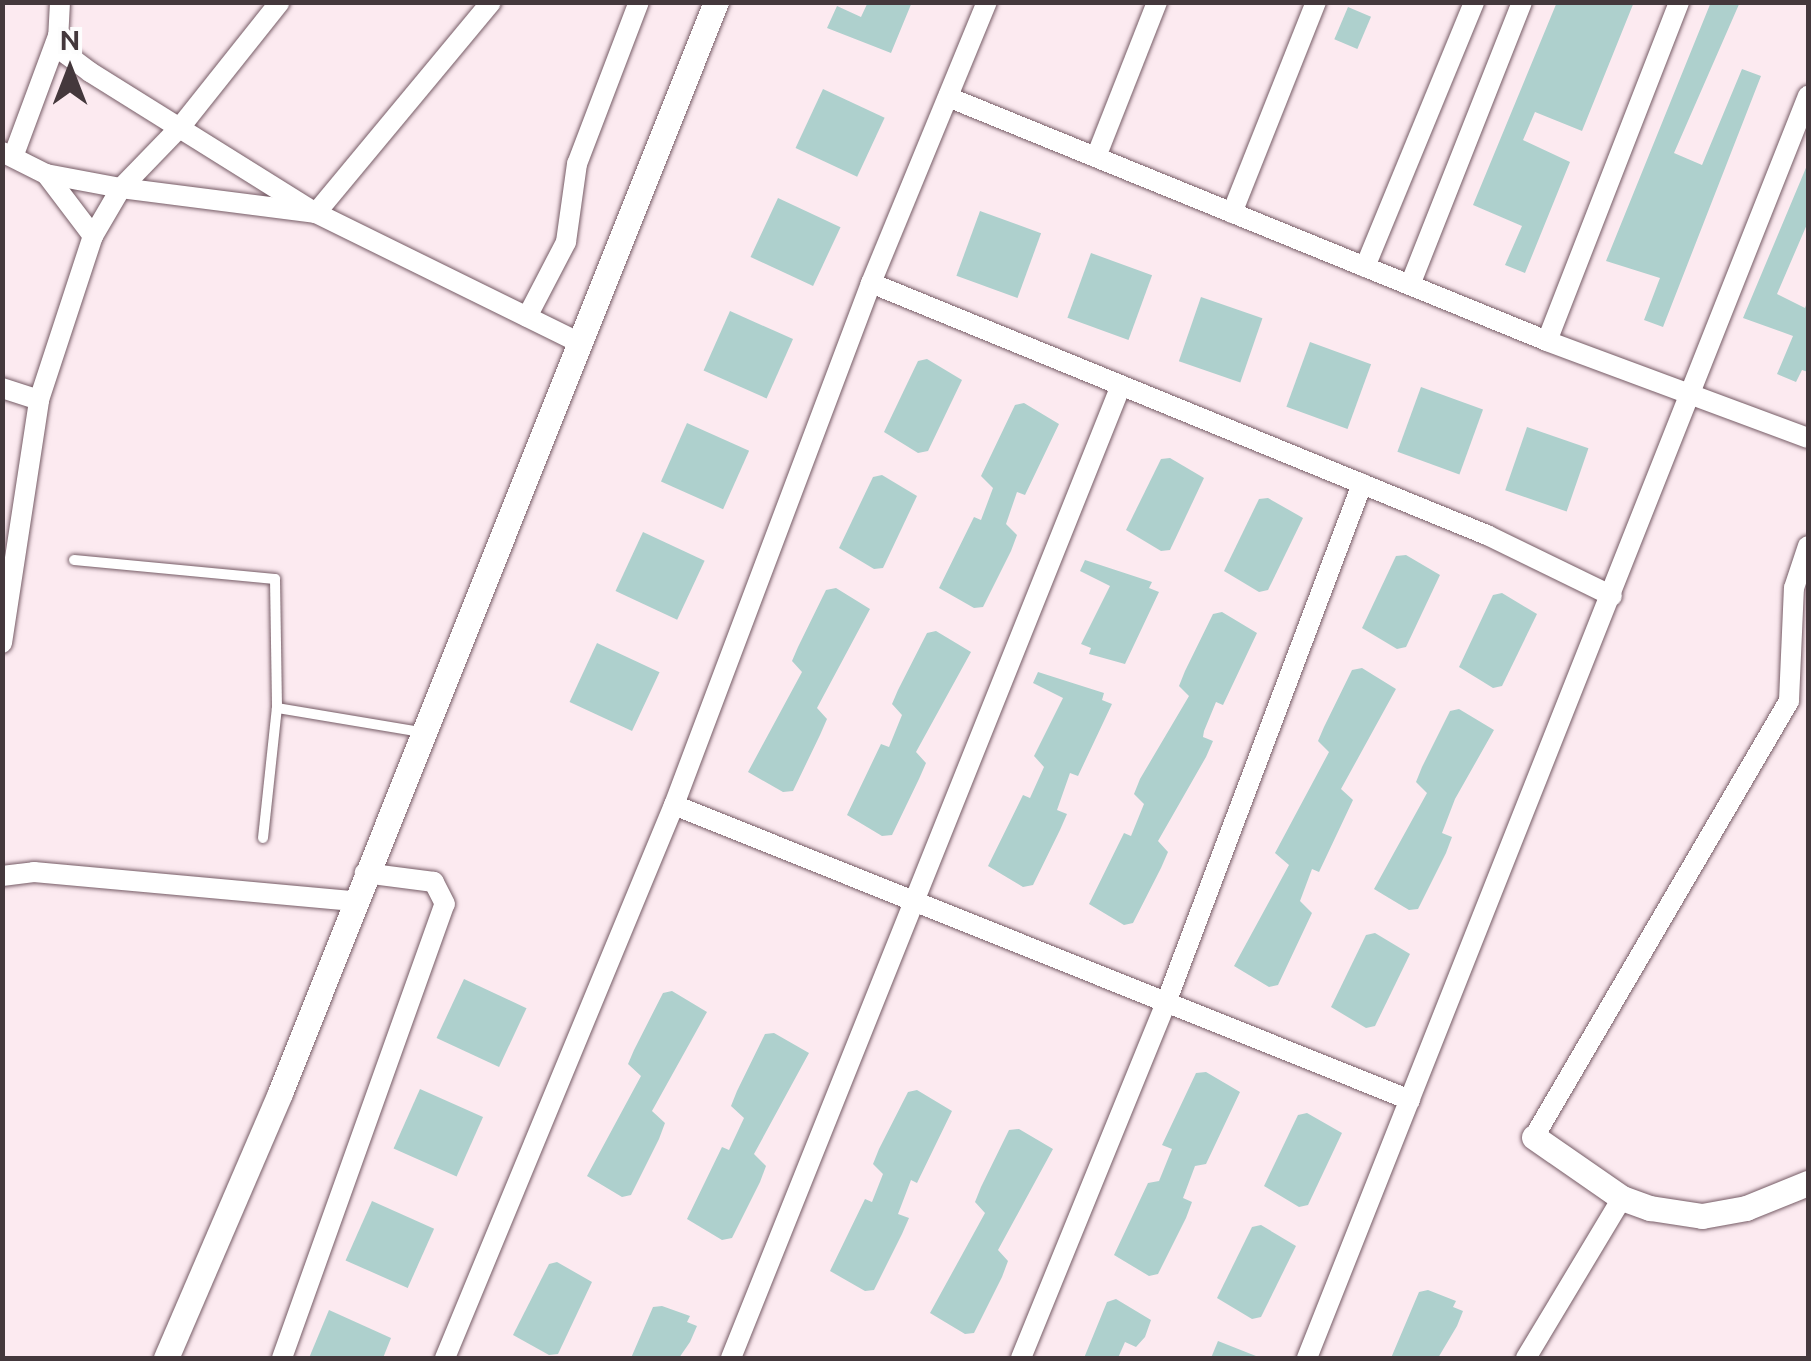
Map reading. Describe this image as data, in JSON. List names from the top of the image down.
{
  "north": "top"
}
